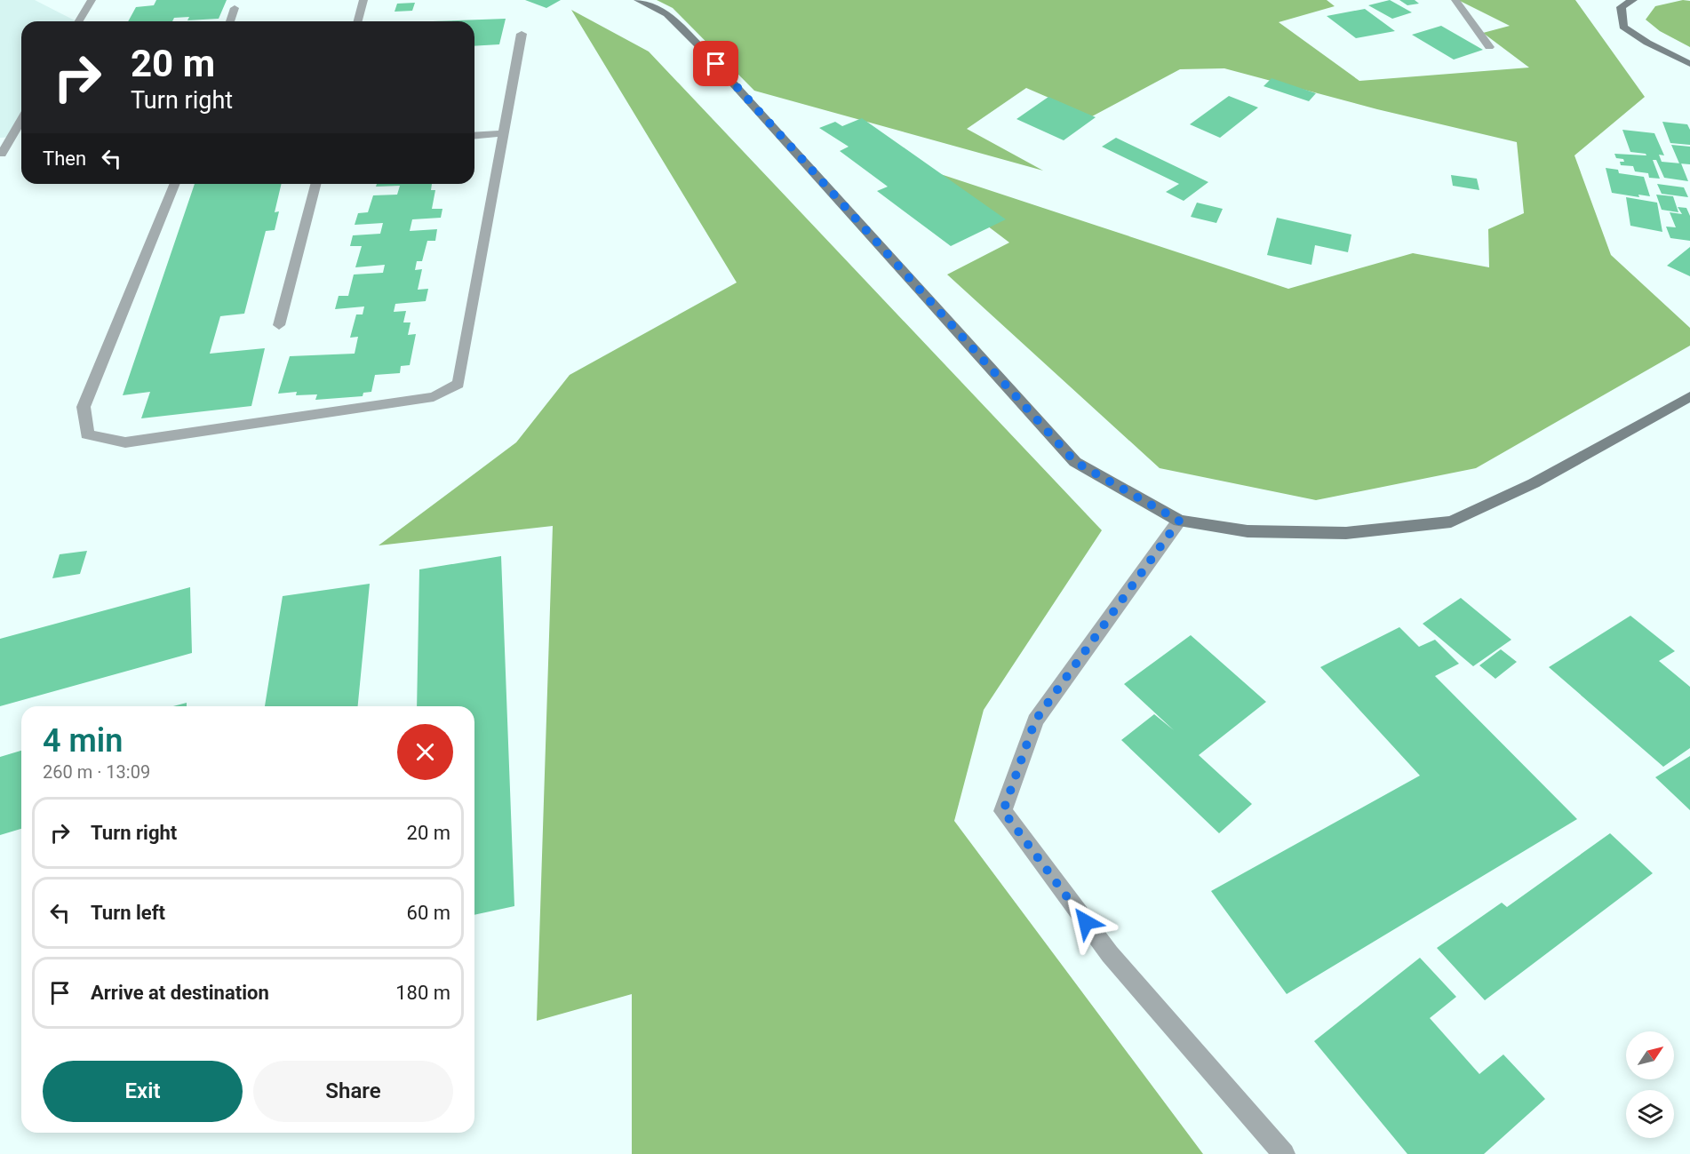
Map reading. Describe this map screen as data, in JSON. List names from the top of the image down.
{
  "north": "top right",
  "page": {
    "turn": ["20 m", "Turn right"],
    "then": "Then",
    "heading": ["4 min", "260 m · 13:09"],
    "list": [
      {
        "name": "Turn right",
        "value": "20 m"
      },
      {
        "name": "Turn left",
        "value": "60 m"
      },
      {
        "name": "Arrive at destination",
        "value": "180 m"
      }
    ],
    "buttons": ["Exit", "Share"]
  }
}
